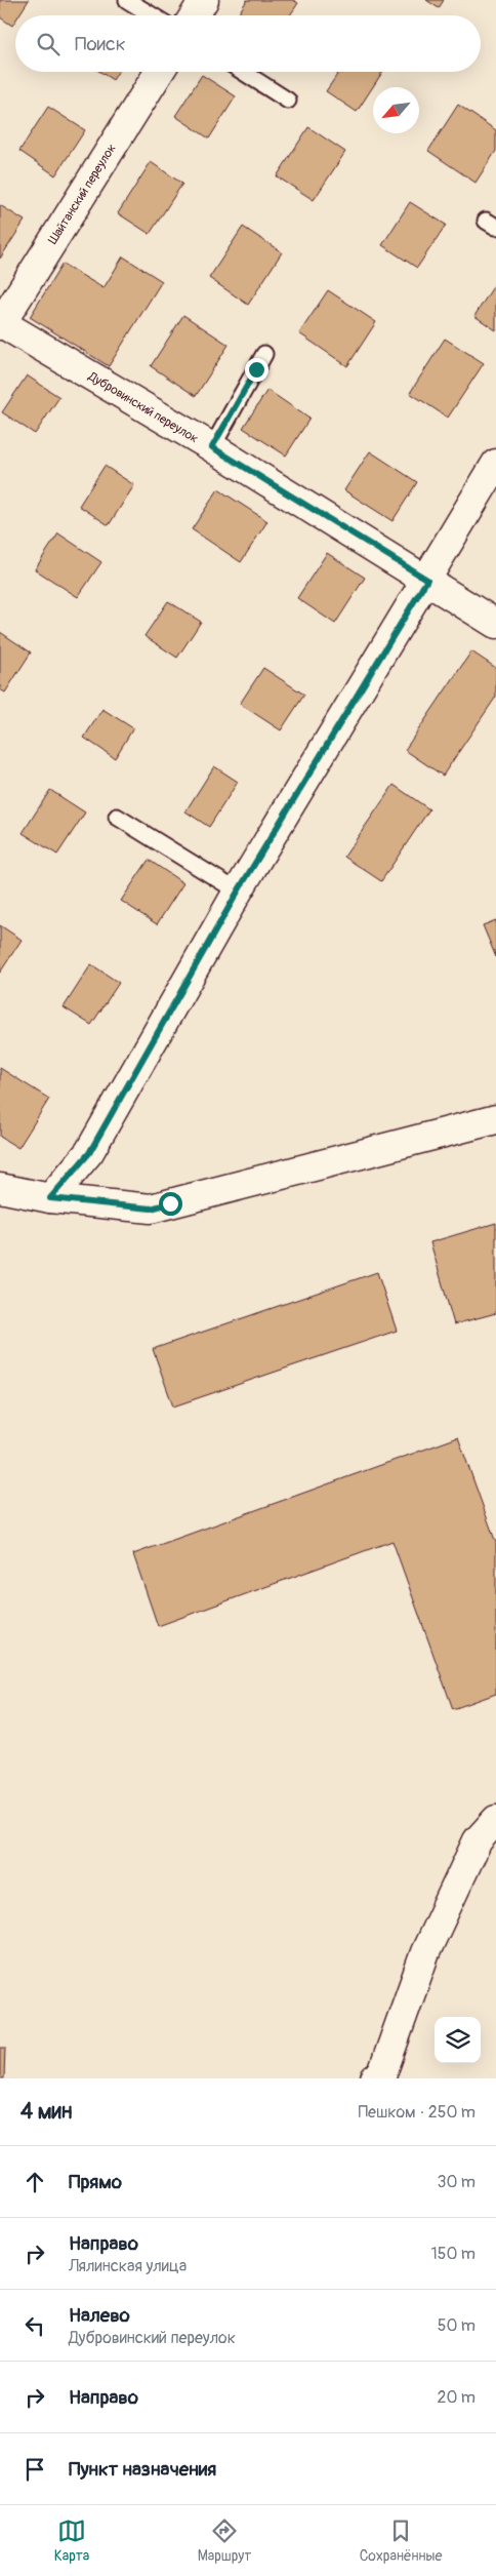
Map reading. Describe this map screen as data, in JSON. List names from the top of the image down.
{
  "streets": {
    "street": ["Шайтанский переулок", "Дубровинский переулок"]
  },
  "crossings": [
    ["Шайтанский переулок", "Дубровинский переулок"]
  ],
  "north": "bottom left",
  "page": {
    "search": "Поиск",
    "heading": ["4 мин", "Пешком · 250 m"],
    "list": [
      ["Прямо", "30 m"],
      ["Направо", "Лялинская улица", "150 m"],
      ["Налево", "Дубровинский переулок", "50 m"],
      ["Направо", "20 m"],
      "Пункт назначения"
    ],
    "nav": ["Карта", "Маршрут", "Сохранённые"]
  }
}
